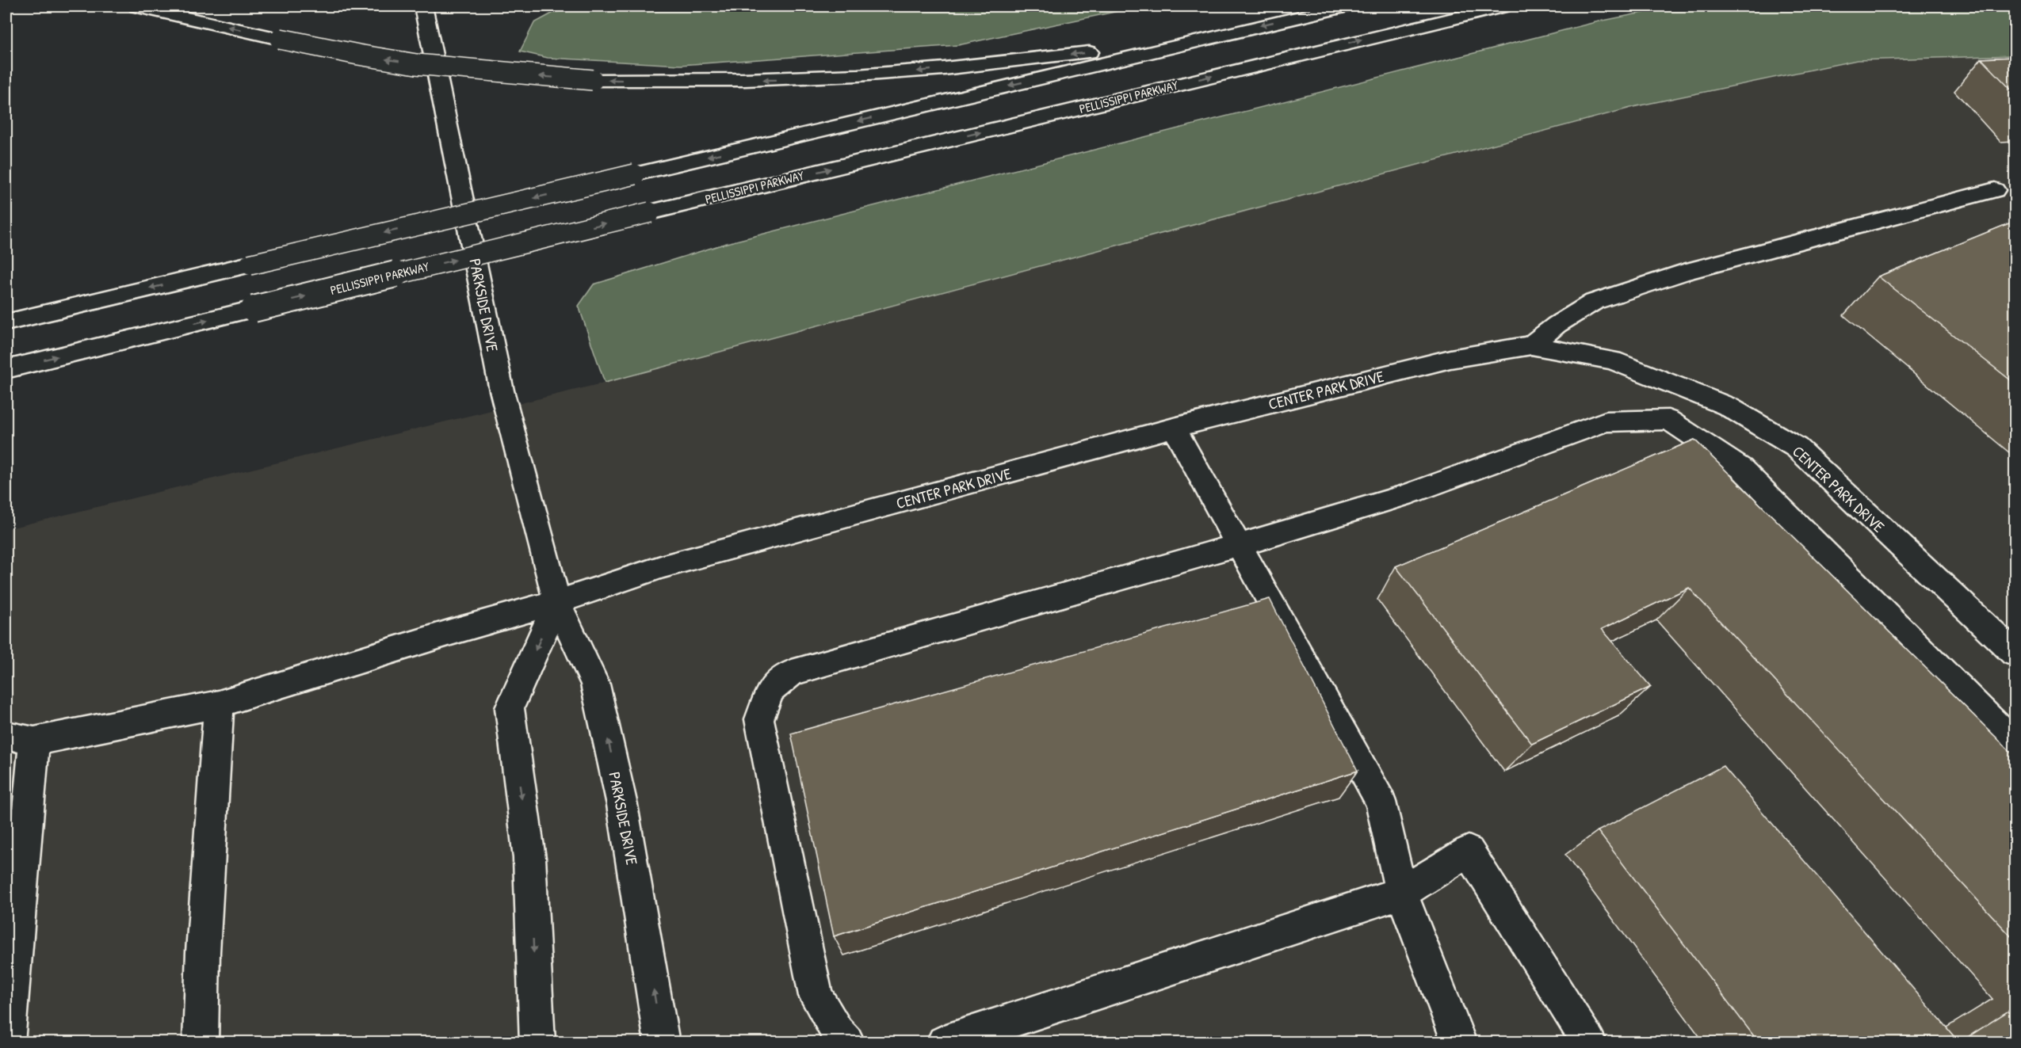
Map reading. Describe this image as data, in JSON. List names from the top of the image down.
{
  "streets": {
    "main road": ["PELLISSIPPI PARKWAY", "PARKSIDE DRIVE", "CENTER PARK DRIVE"]
  },
  "crossings": [
    ["PARKSIDE DRIVE", "CENTER PARK DRIVE"]
  ]
}
